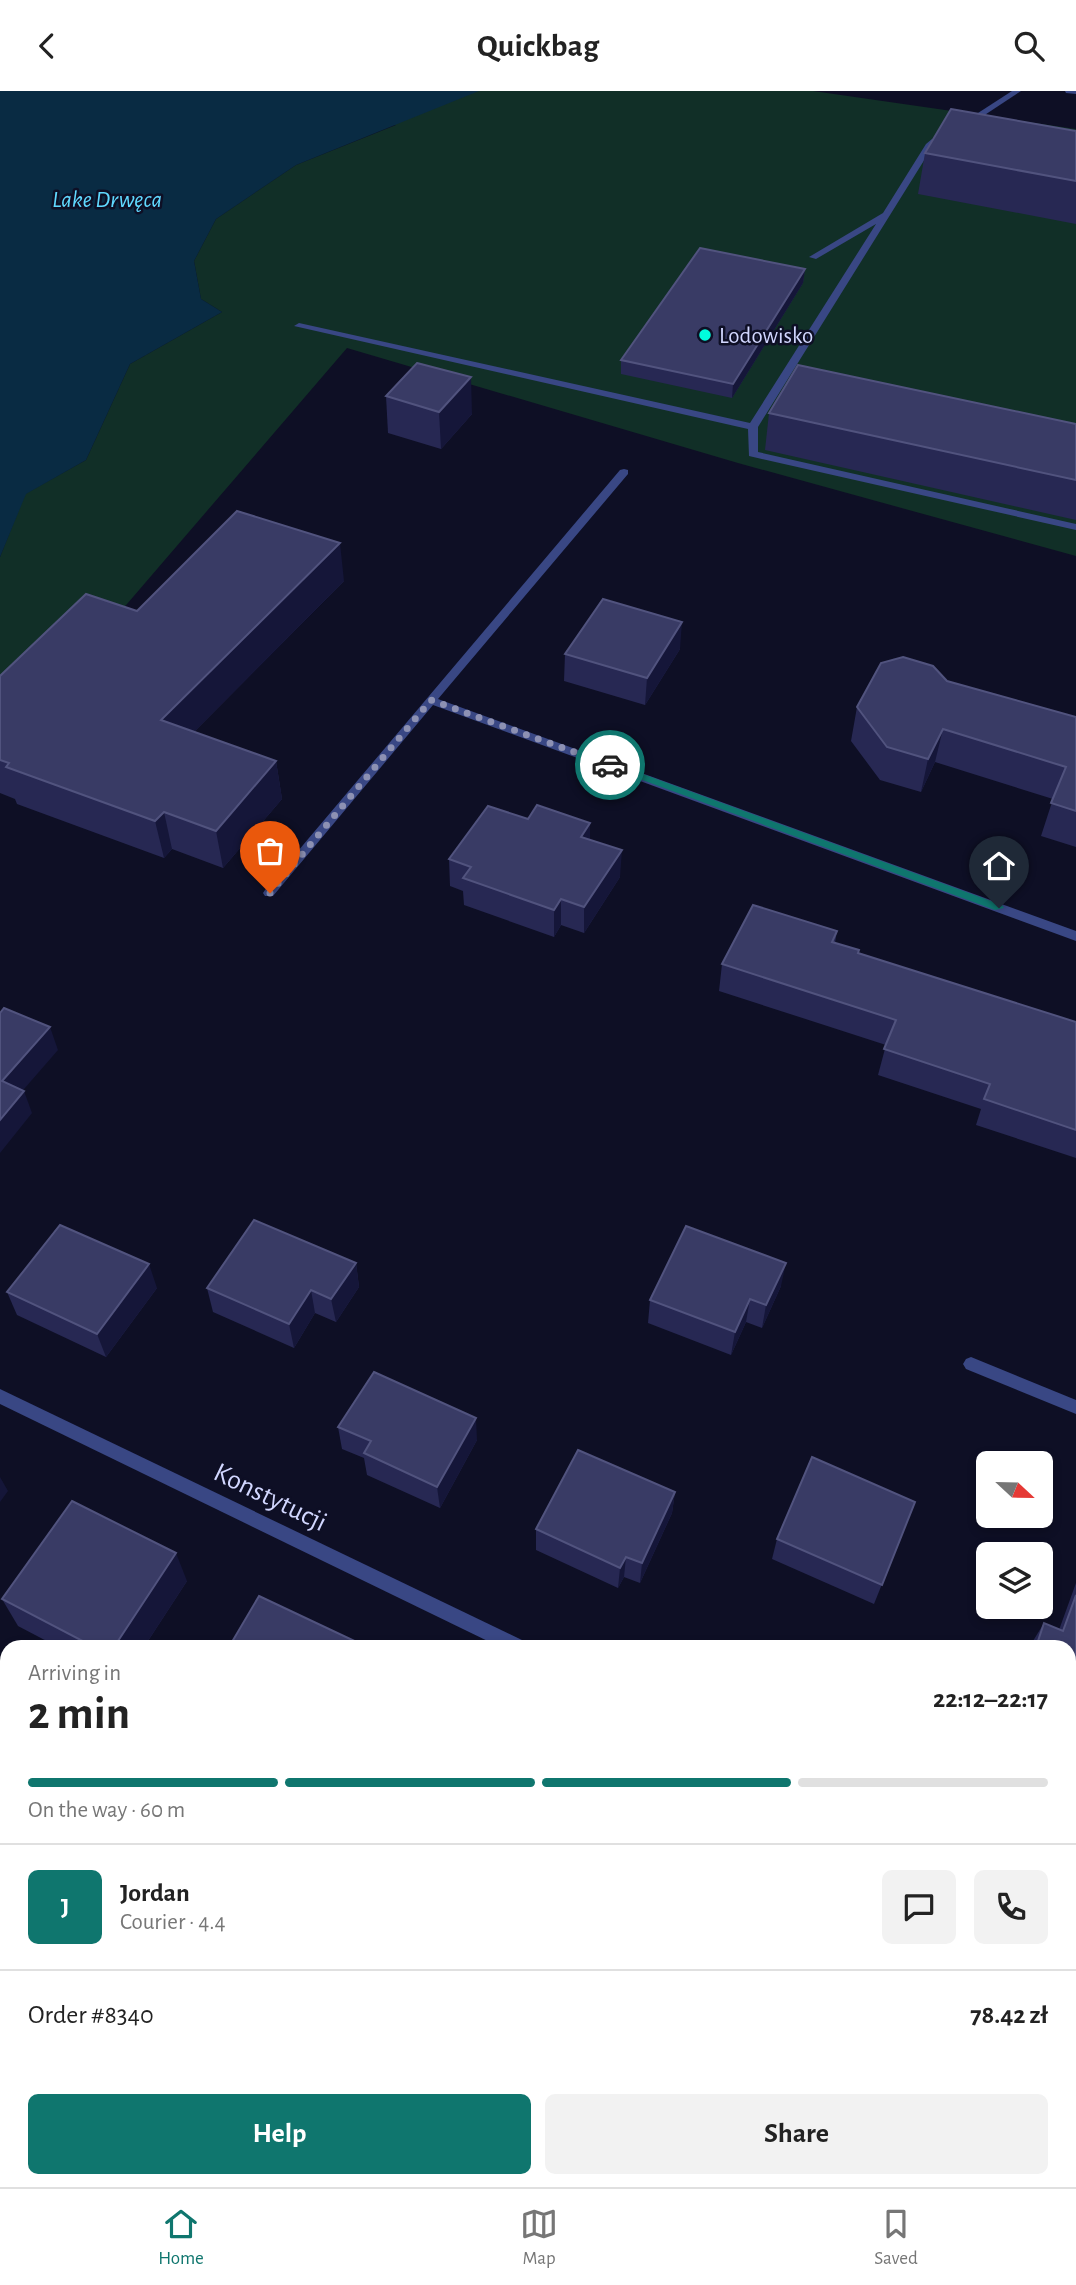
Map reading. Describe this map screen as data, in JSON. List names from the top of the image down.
{
  "streets": {
    "street": ["Konstytucji"]
  },
  "water": ["Lake Drwęca"],
  "places": ["Lodowisko"],
  "north": "right",
  "page": {
    "header": "Quickbag",
    "heading": ["2 min", "Arriving in", "22:12–22:17"],
    "panel": [
      "Jordan",
      "Courier · 4.4",
      "Order #8340",
      "78.42 zł"
    ],
    "bar": "On the way · 60 m",
    "round": "J",
    "buttons": ["Help", "Share"],
    "tabs": ["Home", "Map", "Saved"]
  }
}
